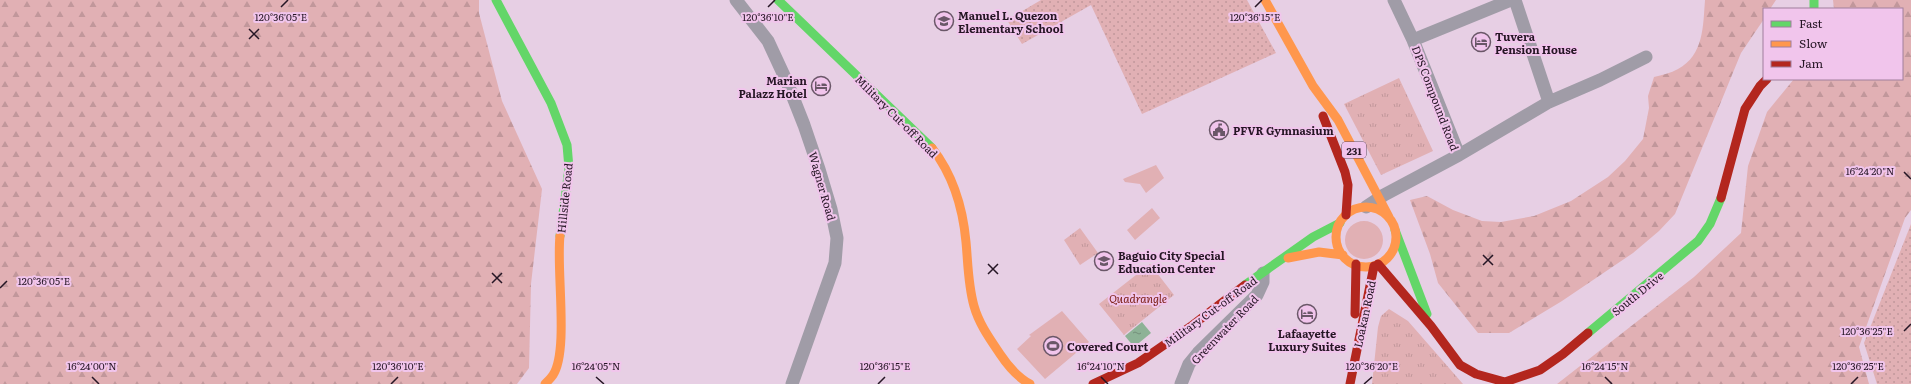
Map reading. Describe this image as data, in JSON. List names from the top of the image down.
{
  "streets": {
    "main road": [
      "Military Cut-off Road",
      "231",
      "Hillside Road",
      "South Drive",
      "Loakan Road"
    ],
    "street": ["DPS Compound Road", "Wagner Road", "Greenwater Road"]
  },
  "crossings": [
    ["DPS Compound Road", "Military Cut-off Road"],
    ["DPS Compound Road", "231"],
    ["DPS Compound Road", "South Drive"],
    ["DPS Compound Road", "Loakan Road"],
    ["Military Cut-off Road", "231"],
    ["Military Cut-off Road", "South Drive"],
    ["Military Cut-off Road", "Loakan Road"],
    ["Military Cut-off Road", "Greenwater Road"],
    ["231", "South Drive"],
    ["231", "Loakan Road"],
    ["South Drive", "Loakan Road"]
  ],
  "parks": ["Quadrangle"],
  "places": {
    "school or university": ["Manuel L. Quezon Elementary School", "Baguio City Special Education Center"],
    "hotel": ["Tuvera Pension House", "Marian Palazz Hotel", "Lafaayette Luxury Suites"],
    "public building": ["PFVR Gymnasium"],
    "sports": ["Covered Court"]
  },
  "legend": ["Fast", "Slow", "Jam"],
  "coordinates": [
    "120°36'05\"E",
    "120°36'10\"E",
    "120°36'15\"E",
    "16°24'20\"N",
    "120°36'25\"E",
    "16°24'00\"N",
    "16°24'05\"N",
    "16°24'10\"N",
    "120°36'20\"E",
    "16°24'15\"N"
  ]
}
